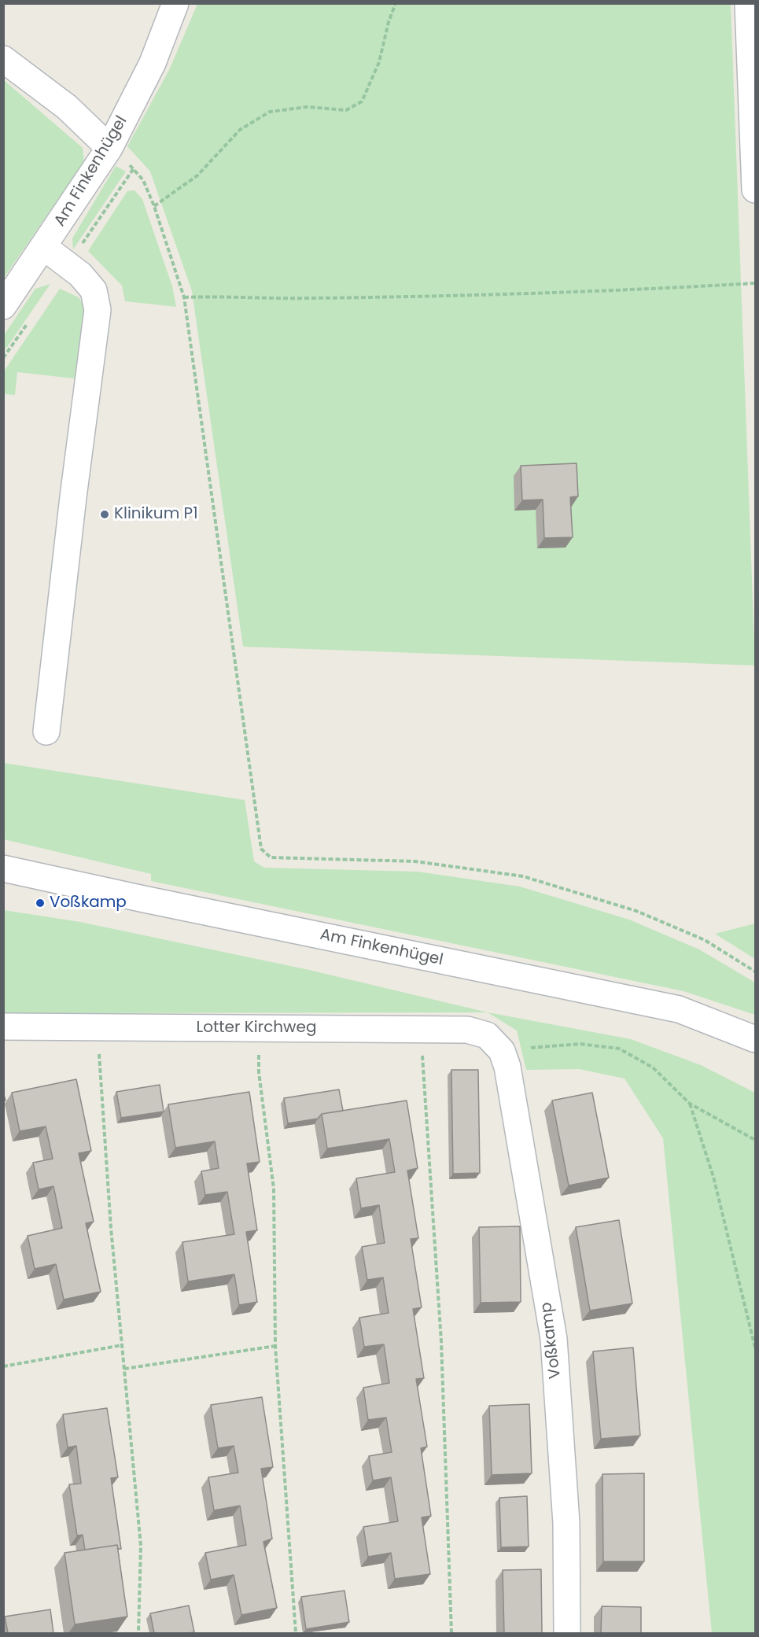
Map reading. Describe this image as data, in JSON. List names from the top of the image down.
{
  "streets": {
    "street": ["Am Finkenhügel", "Lotter Kirchweg", "Voßkamp"]
  },
  "crossings": [
    ["Lotter Kirchweg", "Voßkamp"]
  ],
  "places": ["Klinikum P1", "Voßkamp"]
}
